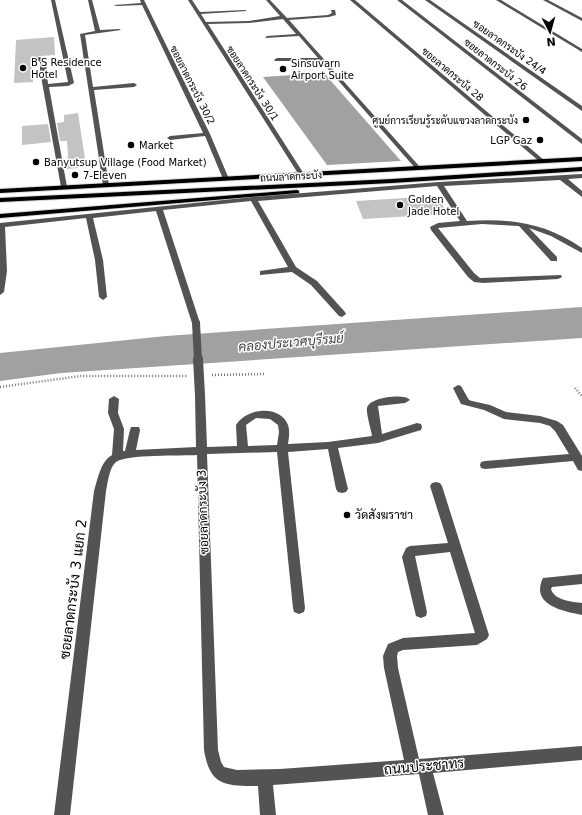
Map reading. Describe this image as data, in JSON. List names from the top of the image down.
{
  "streets": {
    "main road": ["ถนนลาดกระบัง"],
    "street": [
      "ซอยลาดกระบัง 24/4",
      "ซอยลาดกระบัง 26",
      "ซอยลาดกระบัง 28",
      "ซอยลาดกระบัง 30/1",
      "ซอยลาดกระบัง 30/2",
      "ซอยลาดกระบัง 3",
      "ซอยลาดกระบัง 3 แยก 2",
      "ถนนประชาทร"
    ]
  },
  "crossings": [
    ["ซอยลาดกระบัง 28", "ถนนลาดกระบัง"],
    ["ซอยลาดกระบัง 30/1", "ถนนลาดกระบัง"],
    ["ซอยลาดกระบัง 30/2", "ถนนลาดกระบัง"],
    ["ซอยลาดกระบัง 3", "ถนนประชาทร"]
  ],
  "water": ["คลองประเวศบุรีรมย์"],
  "places": [
    "B S Residence Hotel",
    "Sinsuvarn Airport Suite",
    "ศูนย์การเรียนรู้ระดับแขวงลาดกระบัง",
    "LGP Gaz",
    "Market",
    "Banyutsup Village (Food Market)",
    "7-Eleven",
    "Golden Jade Hotel",
    "วัดสังฆราชา"
  ],
  "north": "bottom"
}
